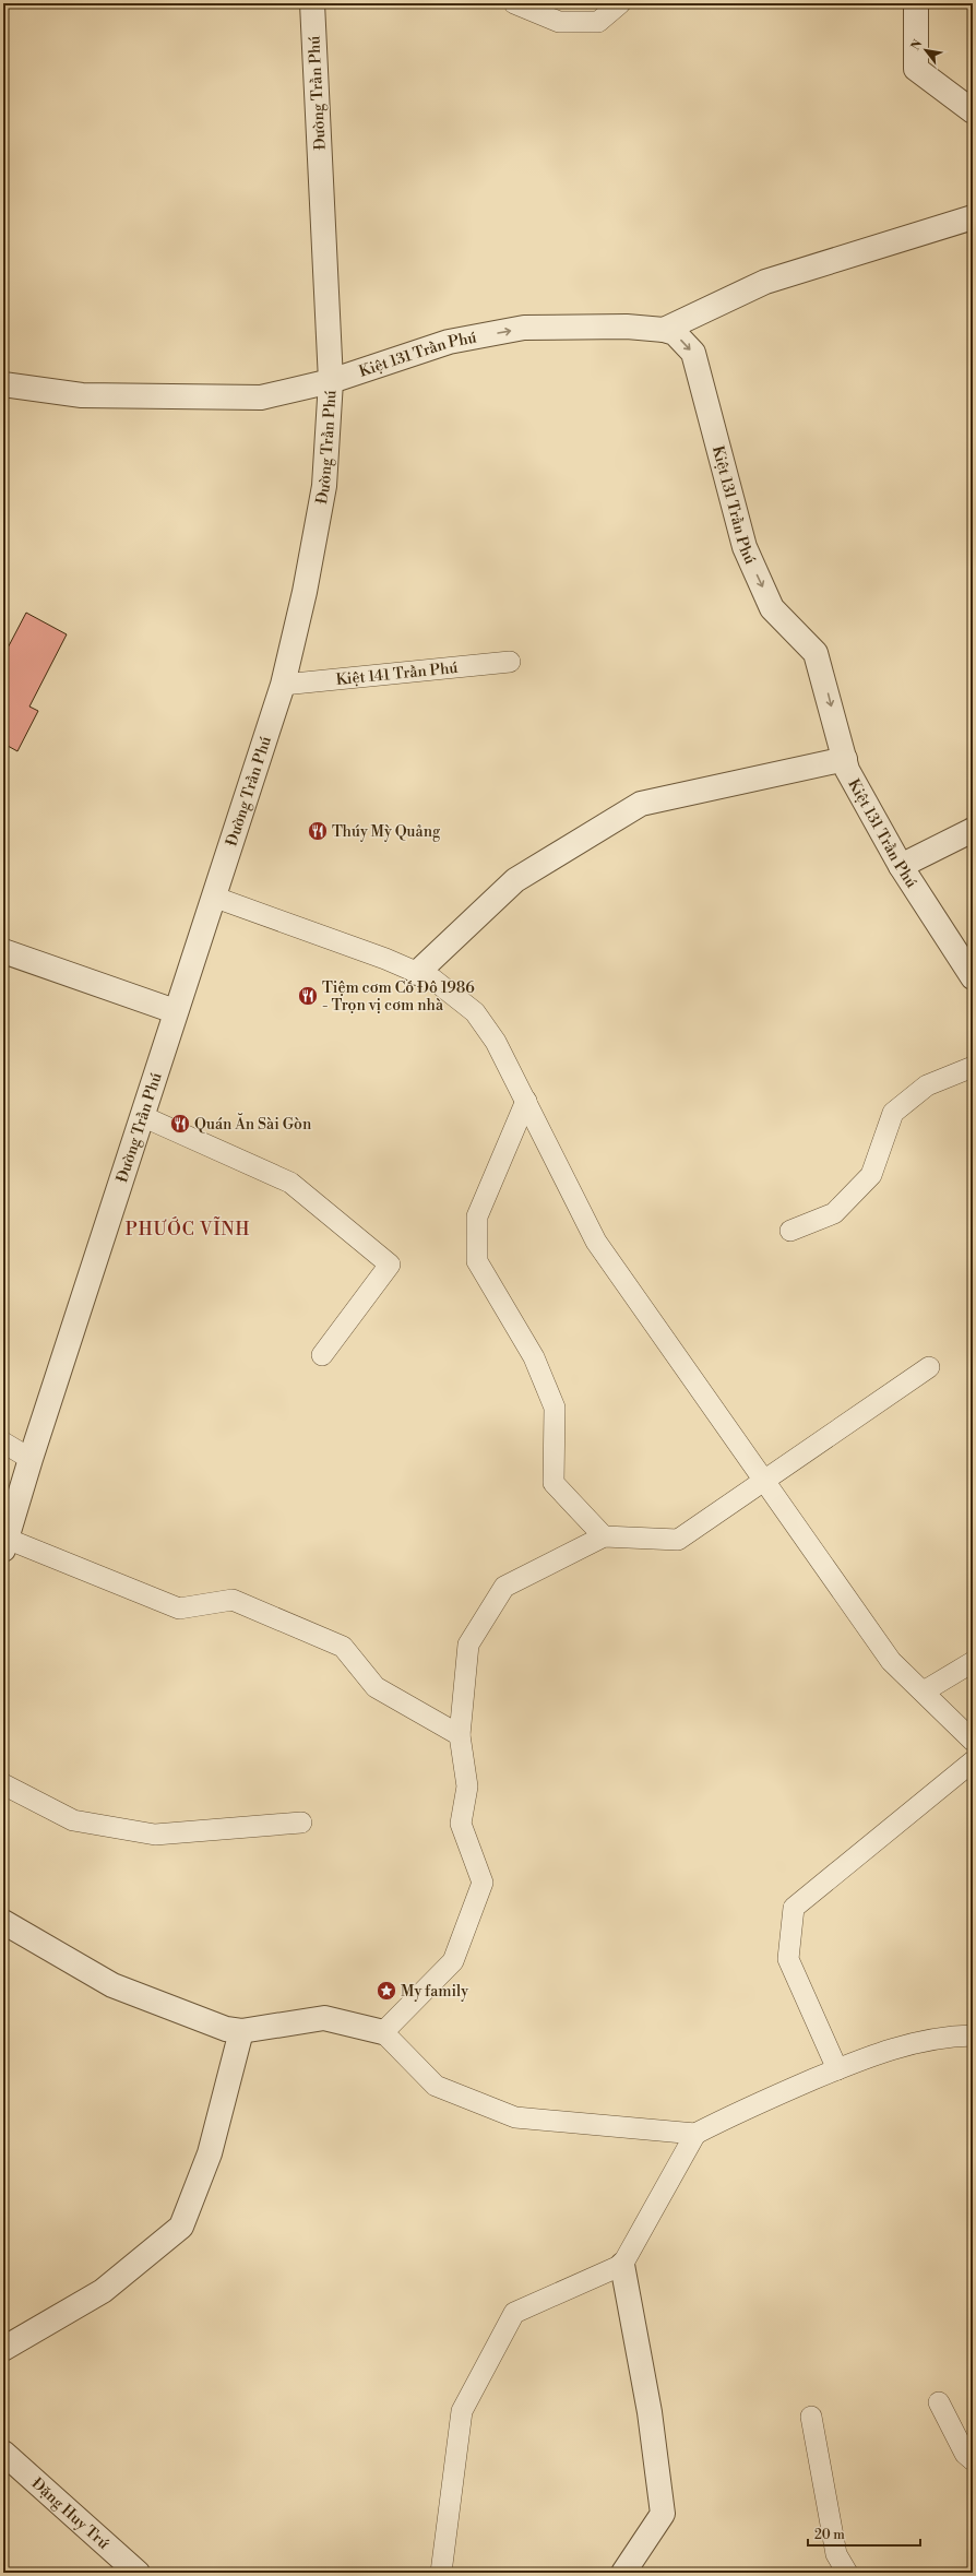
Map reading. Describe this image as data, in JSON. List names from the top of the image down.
{
  "streets": {
    "street": ["Đường Trần Phú", "Kiệt 131 Trần Phú", "Đặng Huy Trứ"],
    "lane": ["Kiệt 141 Trần Phú"]
  },
  "crossings": [
    ["Đường Trần Phú", "Kiệt 131 Trần Phú"],
    ["Đường Trần Phú", "Kiệt 141 Trần Phú"]
  ],
  "districts": ["PHƯỚC VĨNH"],
  "places": {
    "restaurant": ["Thúy Mỳ Quảng", "Tiệm cơm Cố Đô 1986 - Trọn vị cơm nhà", "Quán Ăn Sài Gòn"],
    "place": ["My family"]
  },
  "scale_bar": "20 m",
  "north": "top left"
}
